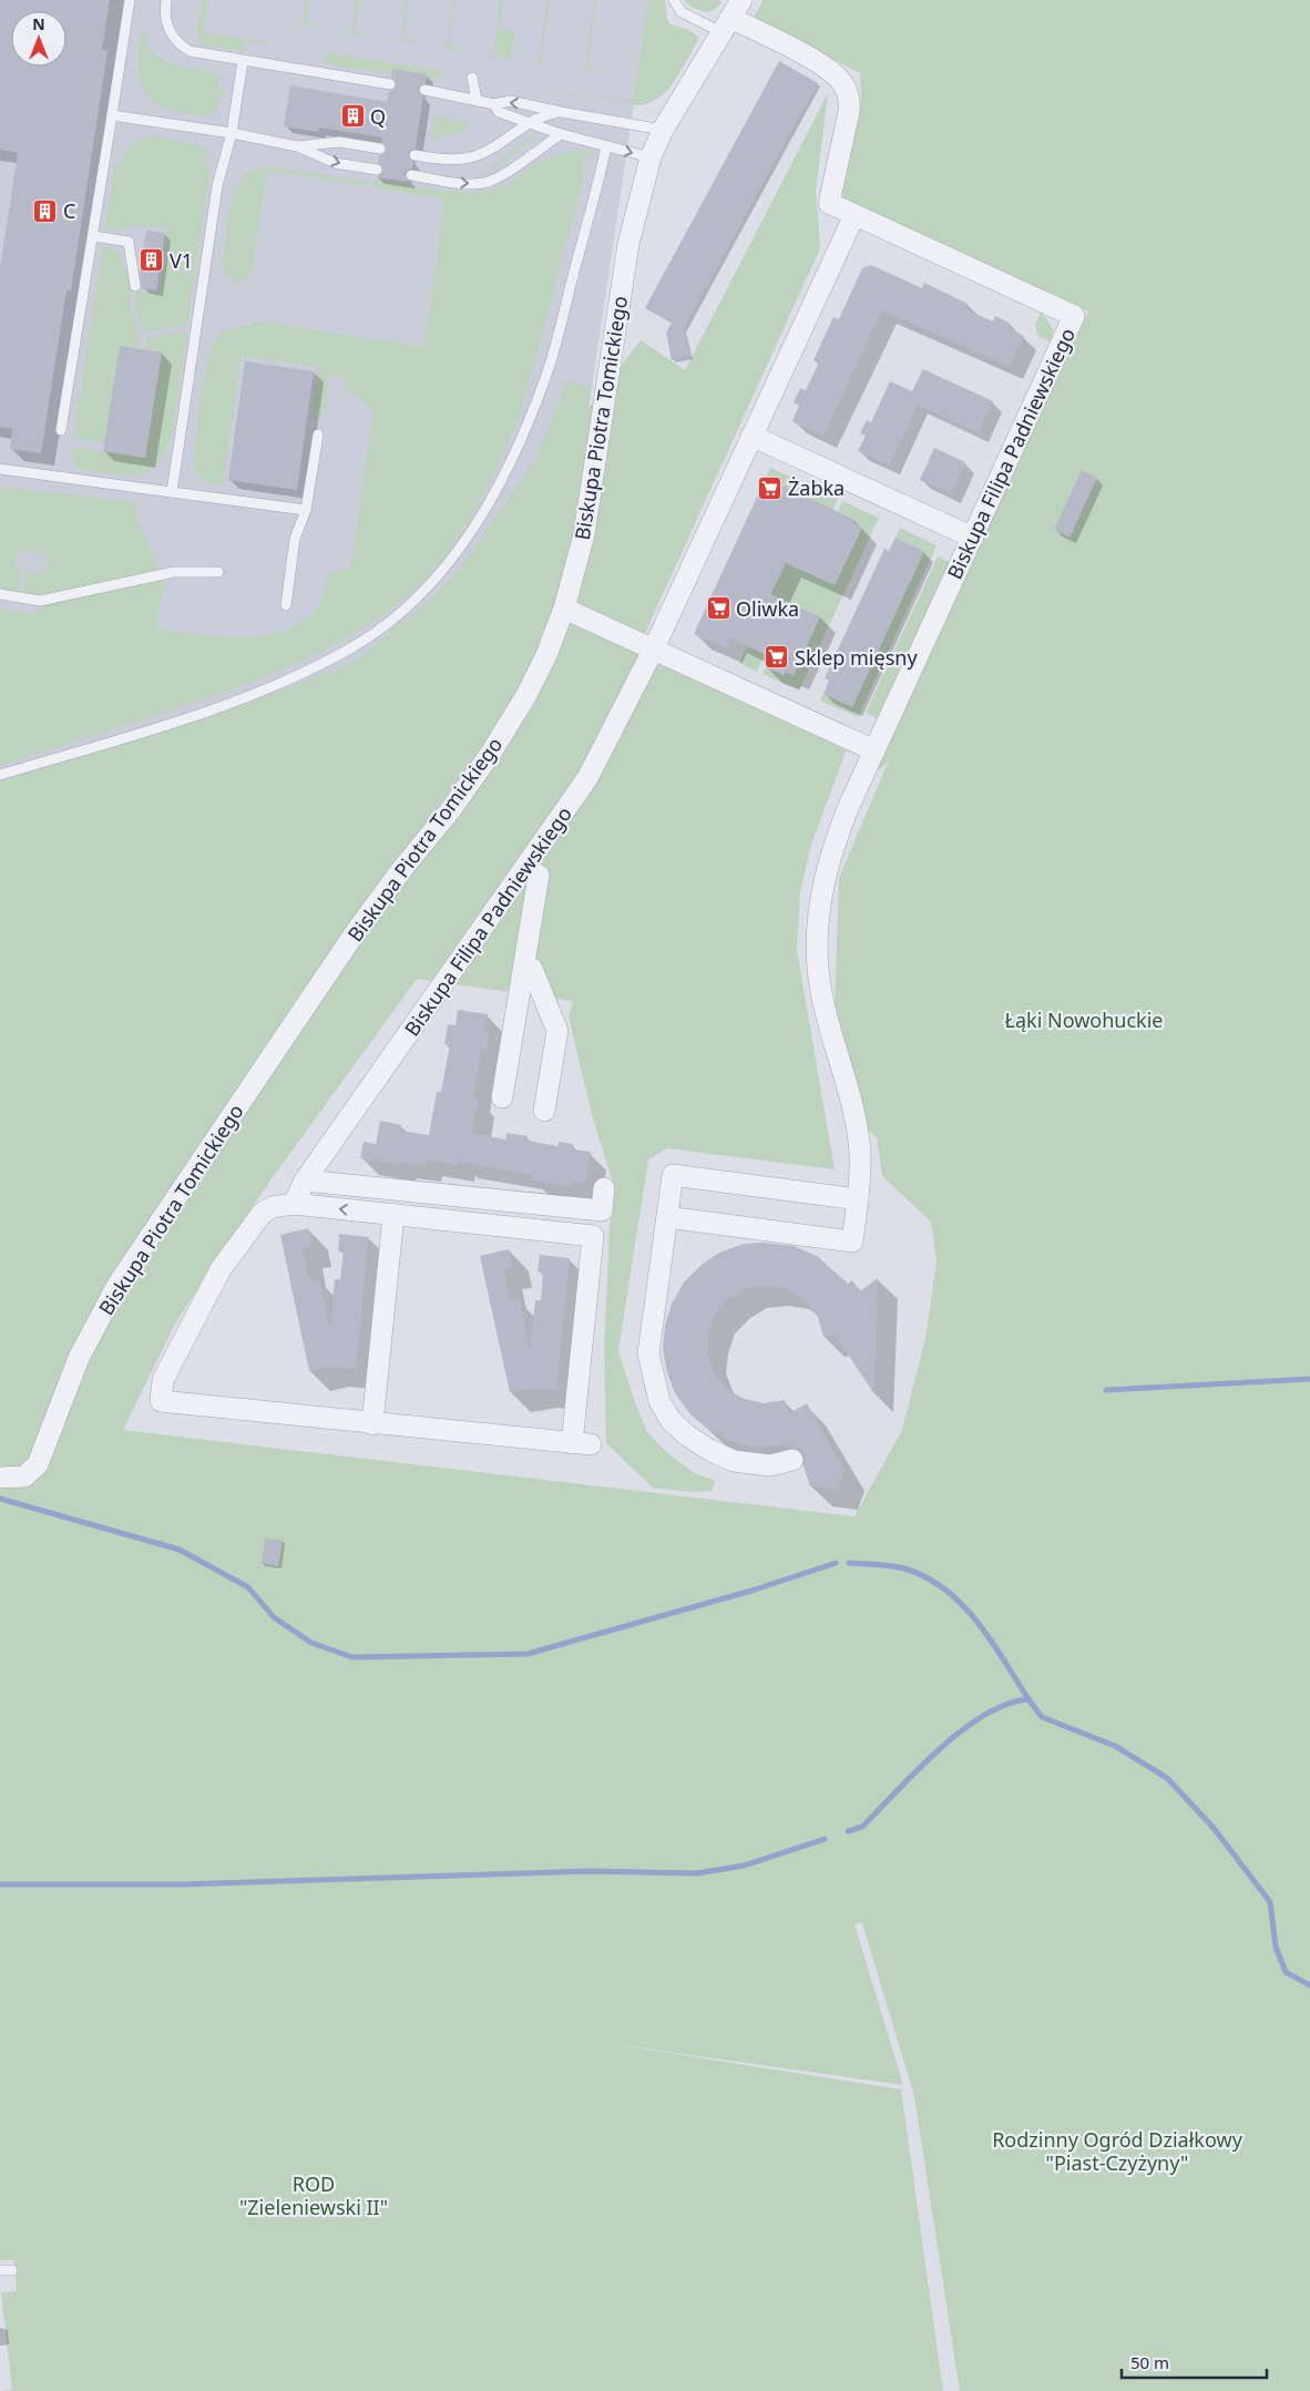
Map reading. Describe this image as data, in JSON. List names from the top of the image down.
{
  "streets": {
    "street": ["Biskupa Piotra Tomickiego", "Biskupa Filipa Padniewskiego"]
  },
  "crossings": [
    ["Biskupa Piotra Tomickiego", "Biskupa Filipa Padniewskiego"]
  ],
  "parks": ["Łąki Nowohuckie", "Rodzinny Ogród Działkowy \"Piast-Czyżyny\"", "ROD \"Zieleniewski II\""],
  "places": {
    "building": ["Q", "C", "V1"],
    "supermarket": ["Żabka", "Oliwka", "Sklep mięsny"]
  },
  "scale_bar": "50 m",
  "north": "top"
}
